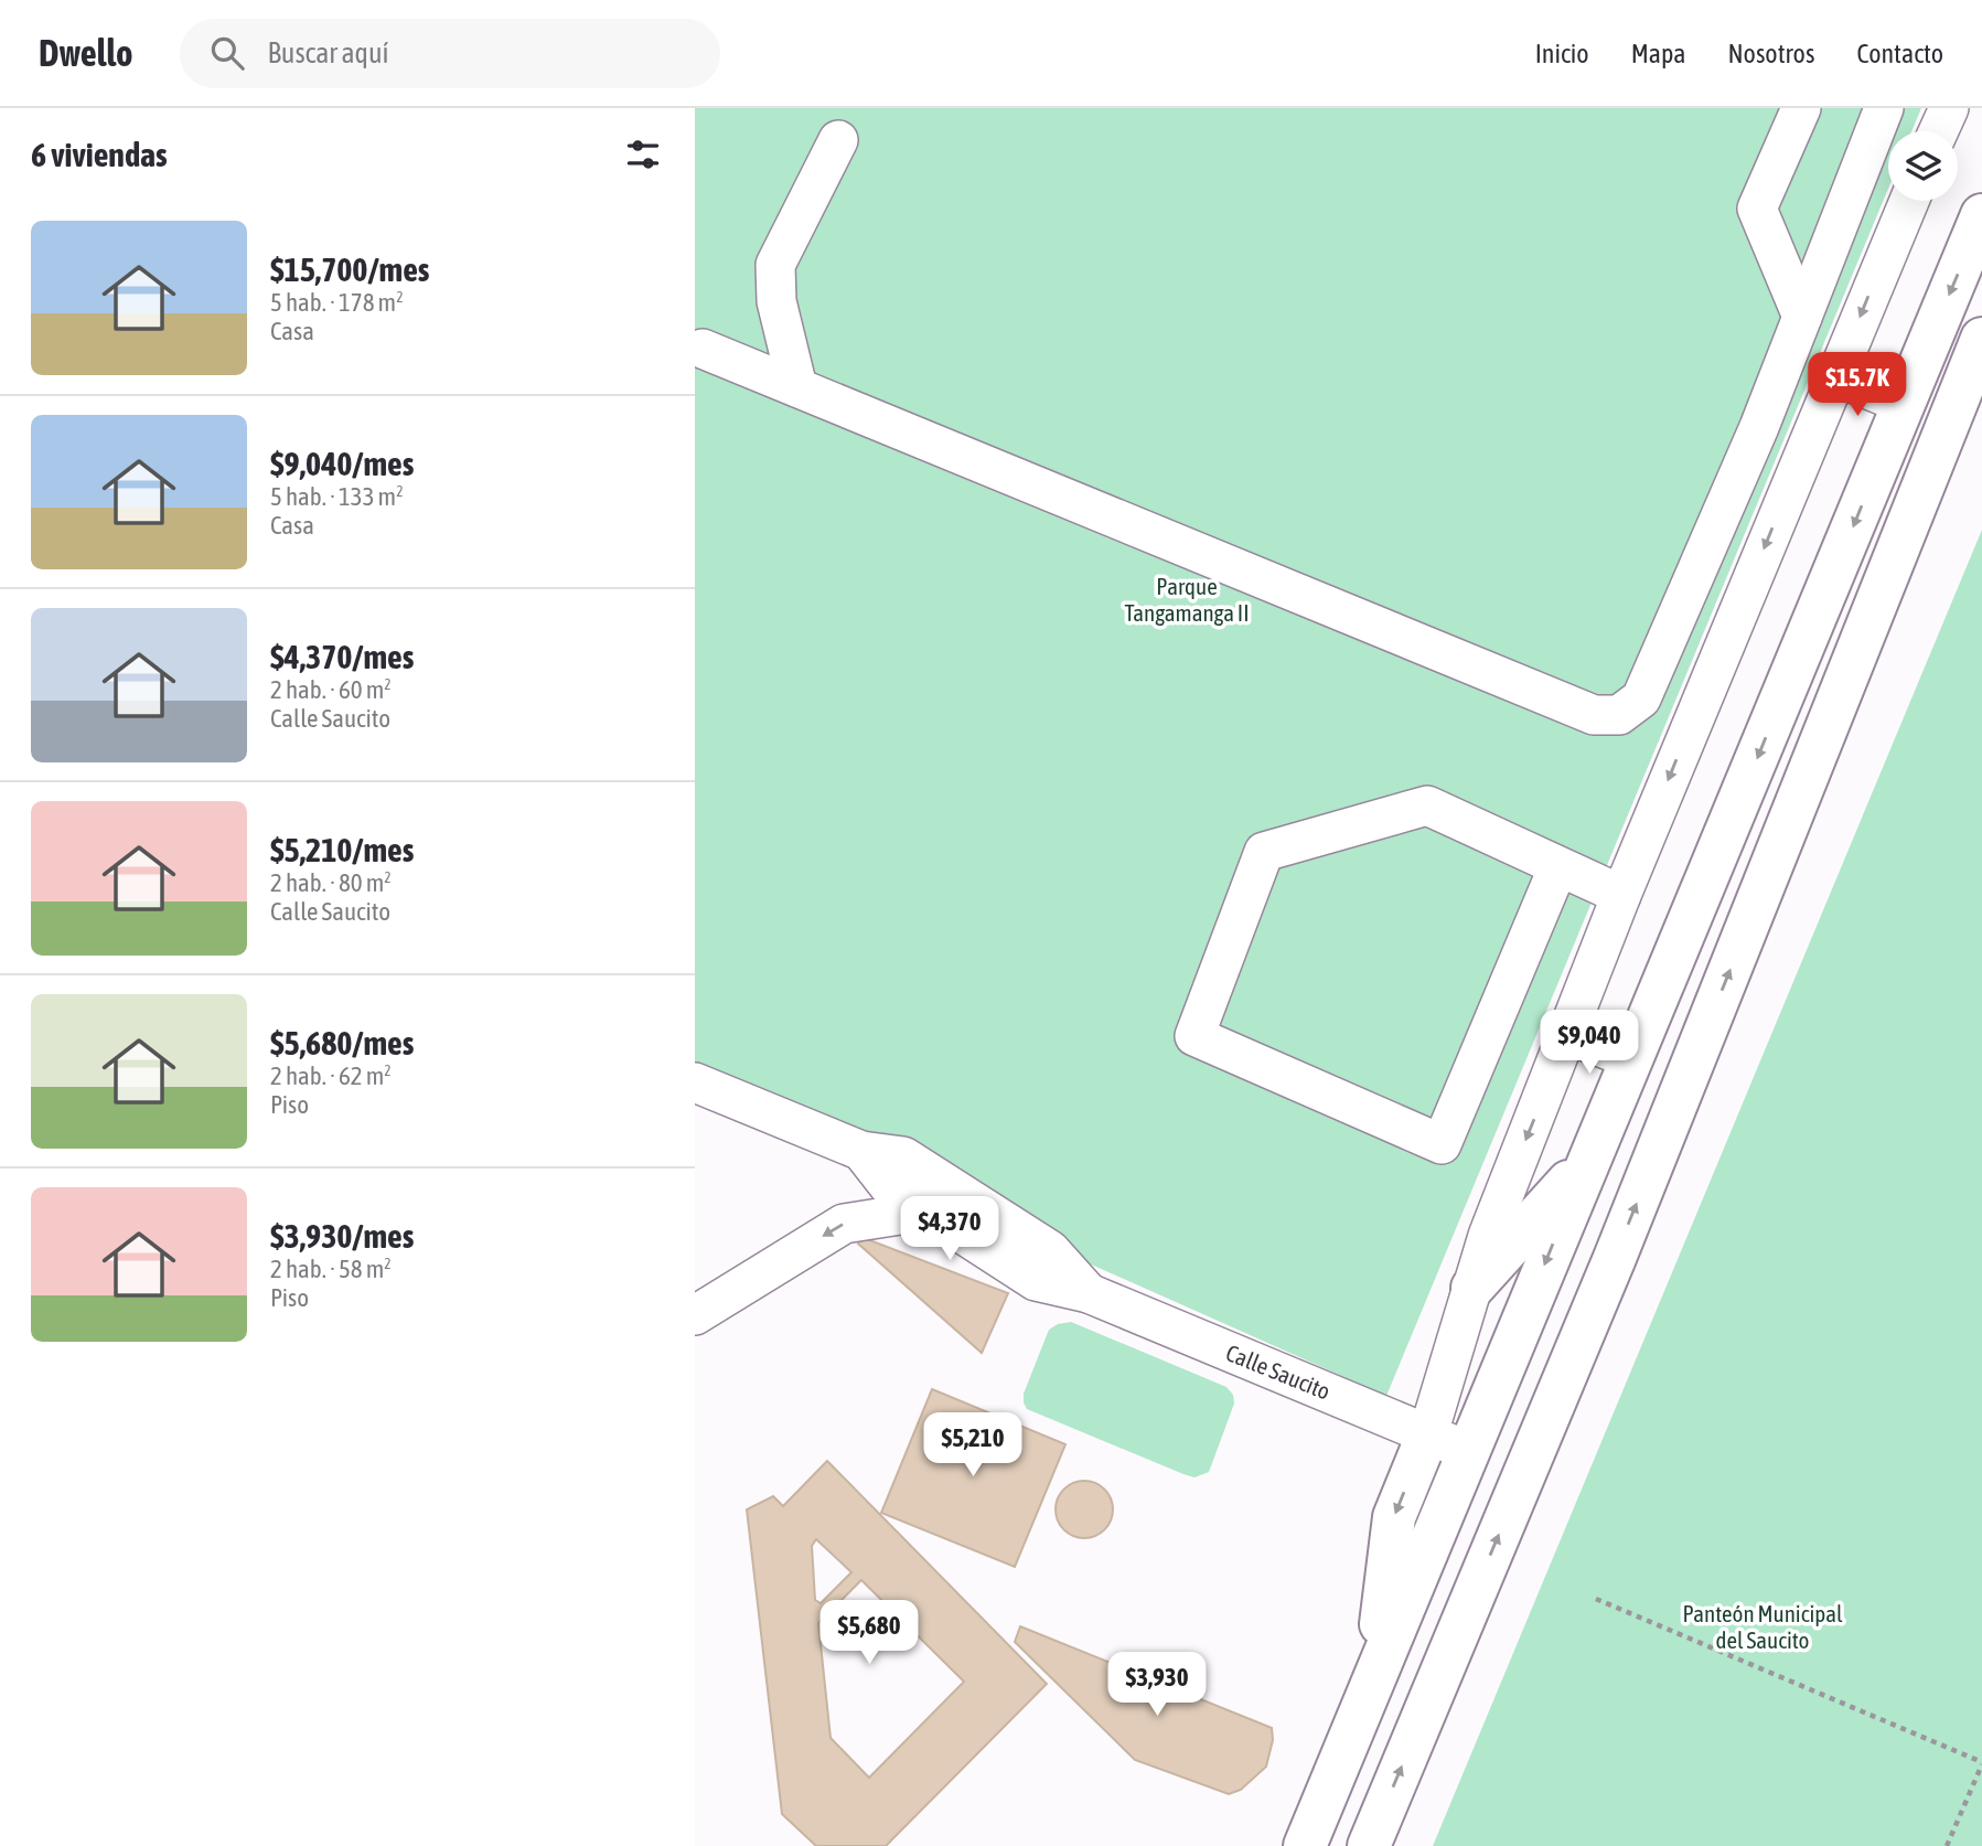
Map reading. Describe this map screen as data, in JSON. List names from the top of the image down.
{
  "streets": {
    "street": ["Calle Saucito"]
  },
  "parks": ["Parque Tangamanga II", "Panteón Municipal del Saucito"],
  "page": {
    "header": "Dwello",
    "search": "Buscar aquí",
    "nav": [
      "Inicio",
      "Mapa",
      "Nosotros",
      "Contacto"
    ],
    "heading": "6 viviendas",
    "list": [
      {
        "name": "$15,700/mes",
        "note": "5 hab. · 178 m² · Casa"
      },
      {
        "name": "$9,040/mes",
        "note": "5 hab. · 133 m² · Casa"
      },
      {
        "name": "$4,370/mes",
        "note": "2 hab. · 60 m² · Calle Saucito"
      },
      {
        "name": "$5,210/mes",
        "note": "2 hab. · 80 m² · Calle Saucito"
      },
      {
        "name": "$5,680/mes",
        "note": "2 hab. · 62 m² · Piso"
      },
      {
        "name": "$3,930/mes",
        "note": "2 hab. · 58 m² · Piso"
      }
    ],
    "price": [
      "$15.7K",
      "$9,040",
      "$4,370",
      "$5,210",
      "$5,680",
      "$3,930"
    ]
  }
}
